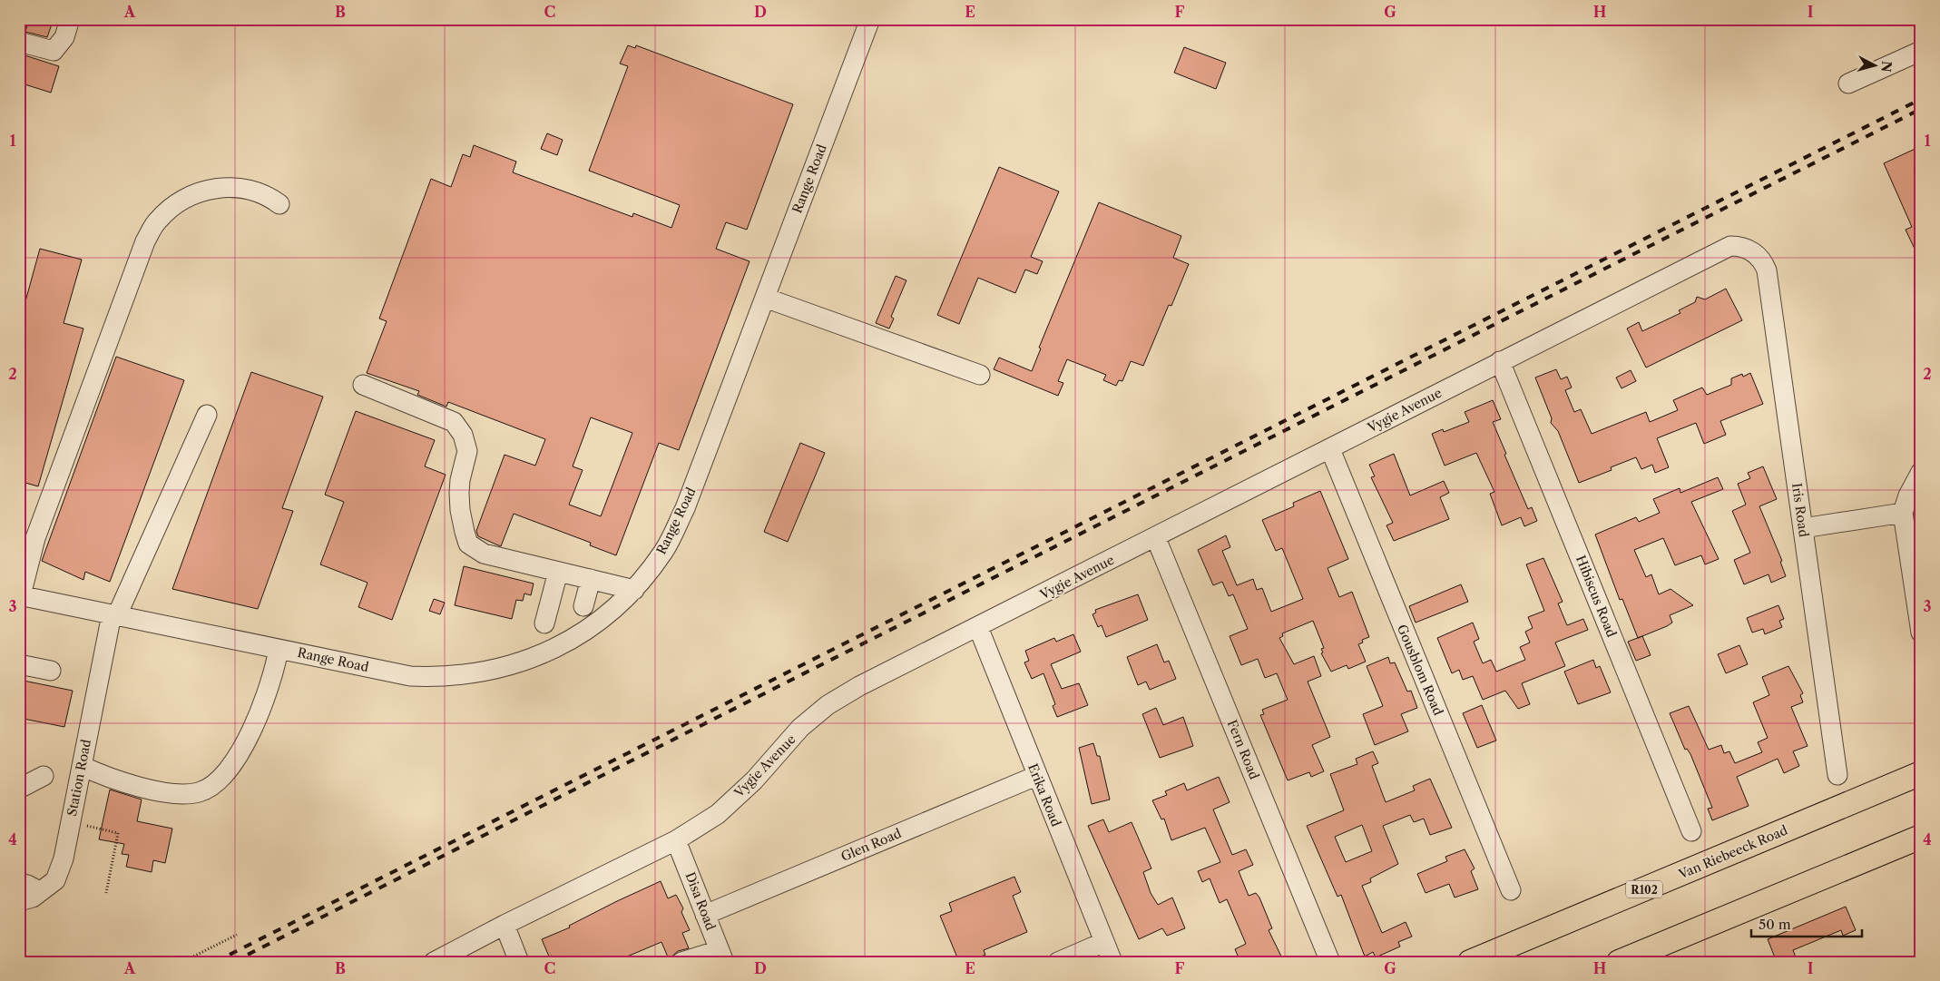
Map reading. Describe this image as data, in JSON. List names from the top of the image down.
{
  "streets": {
    "main road": ["Van Riebeeck Road", "R102"],
    "street": [
      "Range Road",
      "Vygie Avenue",
      "Iris Road",
      "Hibiscus Road",
      "Gousblom Road",
      "Fern Road",
      "Station Road",
      "Erika Road",
      "Glen Road",
      "Disa Road"
    ]
  },
  "crossings": [
    ["Range Road", "Station Road"],
    ["Vygie Avenue", "Iris Road"],
    ["Vygie Avenue", "Hibiscus Road"],
    ["Vygie Avenue", "Gousblom Road"],
    ["Vygie Avenue", "Fern Road"],
    ["Vygie Avenue", "Erika Road"],
    ["Vygie Avenue", "Disa Road"],
    ["Erika Road", "Glen Road"],
    ["Glen Road", "Disa Road"]
  ],
  "scale_bar": "50 m",
  "north": "right",
  "grid": {
    "columns": [
      "A",
      "B",
      "C",
      "D",
      "E",
      "F",
      "G",
      "H",
      "I"
    ],
    "rows": [
      "1",
      "2",
      "3",
      "4"
    ]
  }
}
